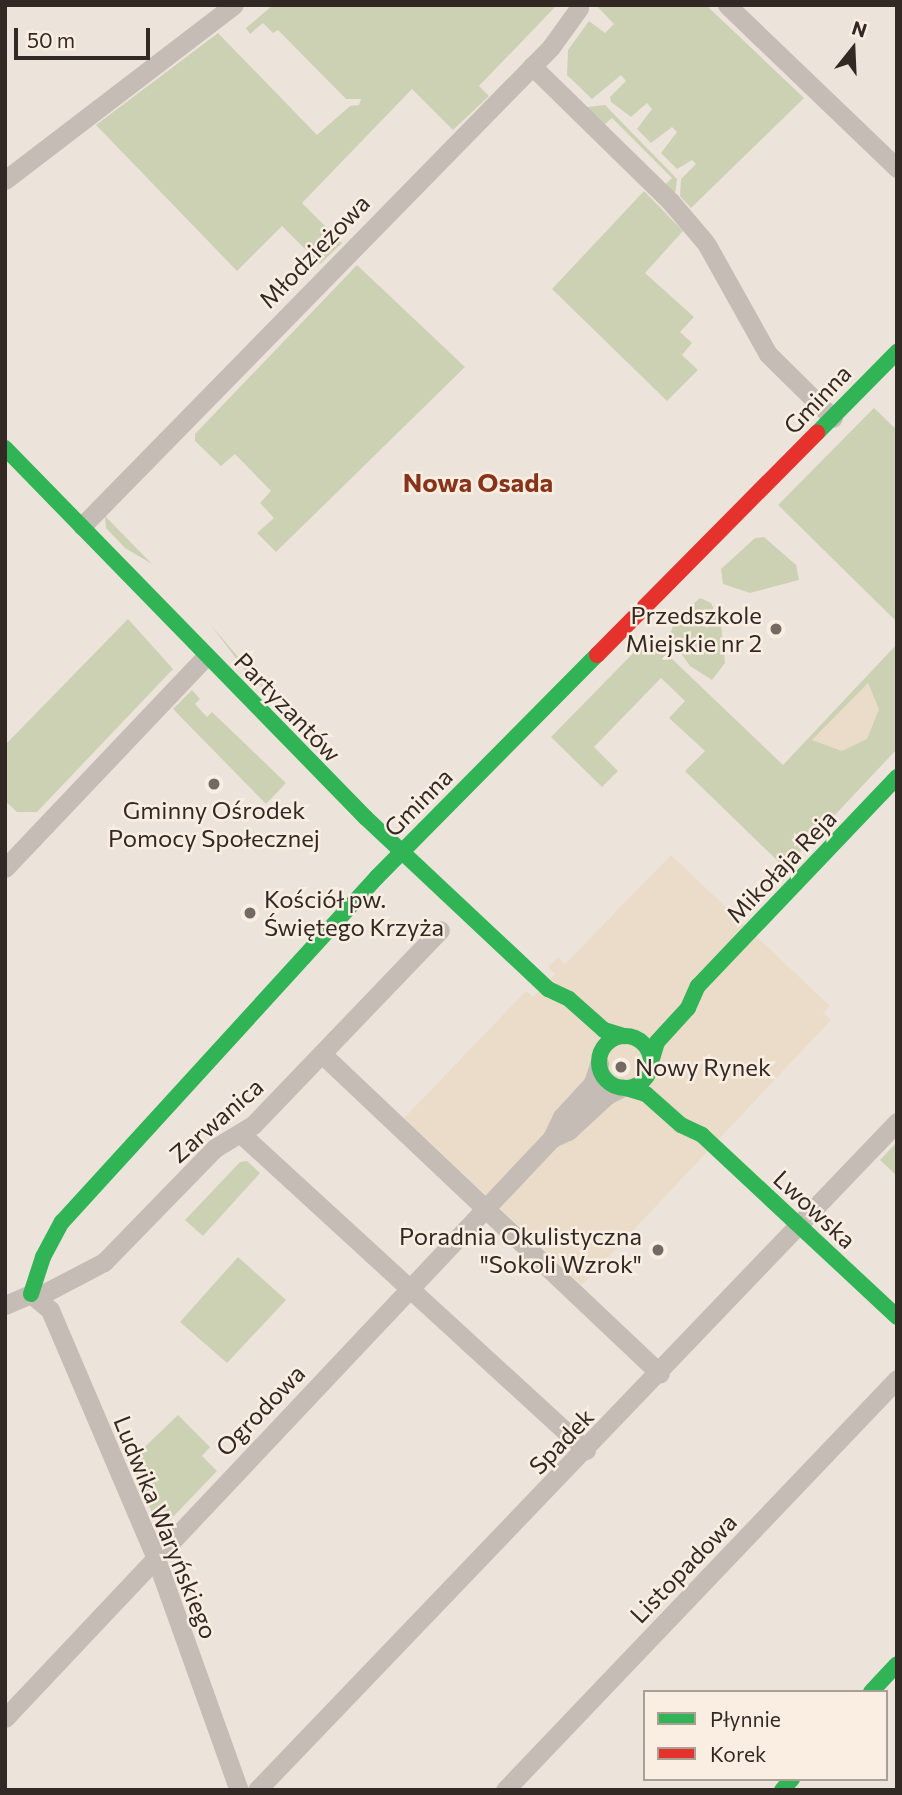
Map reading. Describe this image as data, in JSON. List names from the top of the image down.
{
  "streets": {
    "street": [
      "Młodzieżowa",
      "Gminna",
      "Partyzantów",
      "Mikołaja Reja",
      "Zarwanica",
      "Lwowska",
      "Ogrodowa",
      "Spadek",
      "Ludwika Waryńskiego",
      "Listopadowa"
    ]
  },
  "crossings": [
    ["Młodzieżowa", "Partyzantów"],
    ["Gminna", "Partyzantów"],
    ["Gminna", "Zarwanica"],
    ["Gminna", "Ludwika Waryńskiego"],
    ["Partyzantów", "Mikołaja Reja"],
    ["Partyzantów", "Lwowska"],
    ["Partyzantów", "Ogrodowa"],
    ["Mikołaja Reja", "Lwowska"],
    ["Mikołaja Reja", "Ogrodowa"],
    ["Zarwanica", "Ludwika Waryńskiego"],
    ["Lwowska", "Ogrodowa"],
    ["Lwowska", "Spadek"],
    ["Ogrodowa", "Ludwika Waryńskiego"]
  ],
  "districts": ["Nowa Osada"],
  "places": [
    "Przedszkole Miejskie nr 2",
    "Gminny Ośrodek Pomocy Społecznej",
    "Kościół pw. Świętego Krzyża",
    "Nowy Rynek",
    "Poradnia Okulistyczna \"Sokoli Wzrok\""
  ],
  "legend": ["Płynnie", "Korek"],
  "scale_bar": "50 m",
  "north": "top"
}
